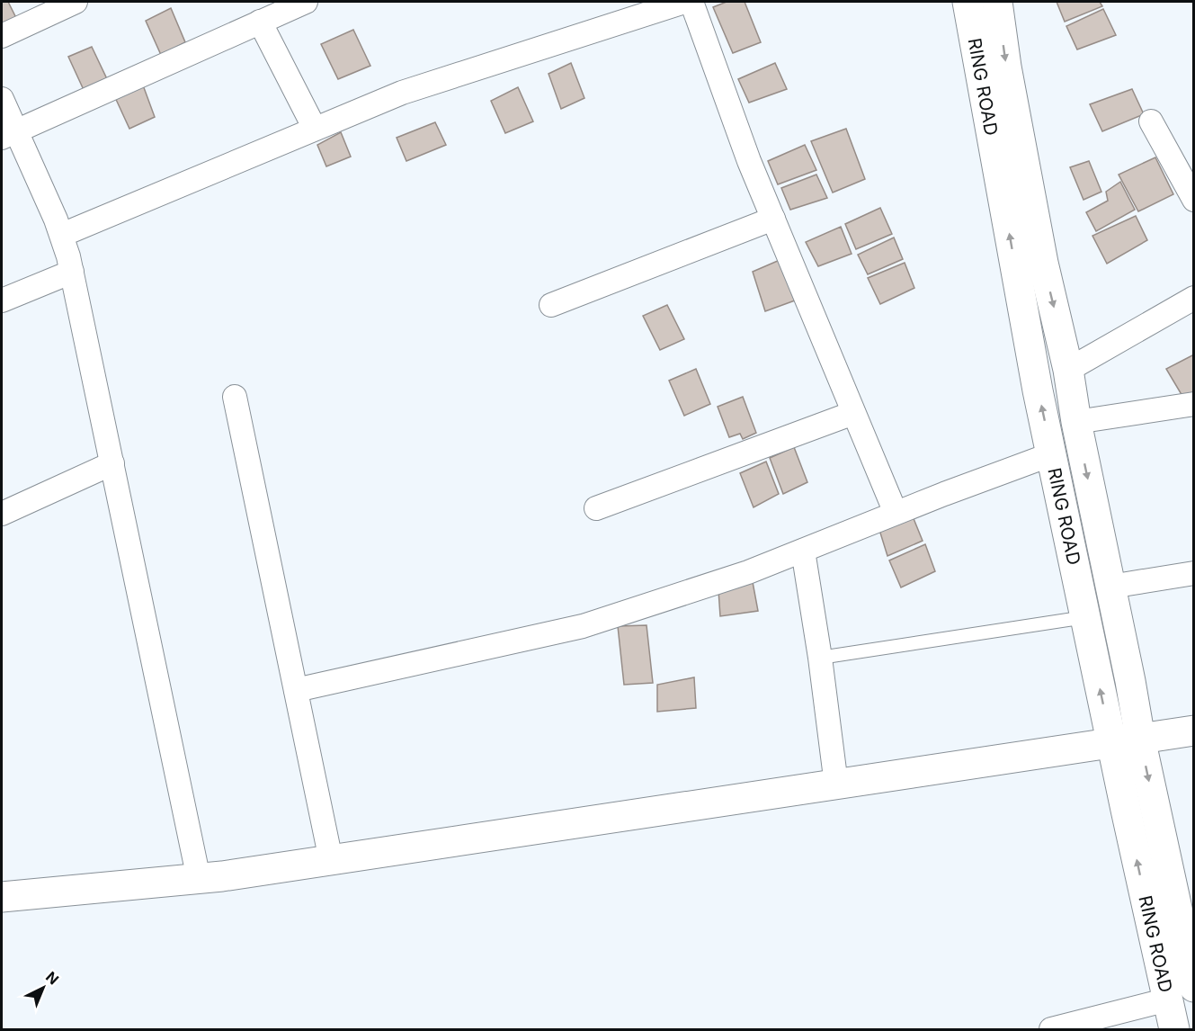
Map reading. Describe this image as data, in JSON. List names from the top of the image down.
{
  "streets": {
    "main road": ["RING ROAD"]
  },
  "north": "top right"
}
